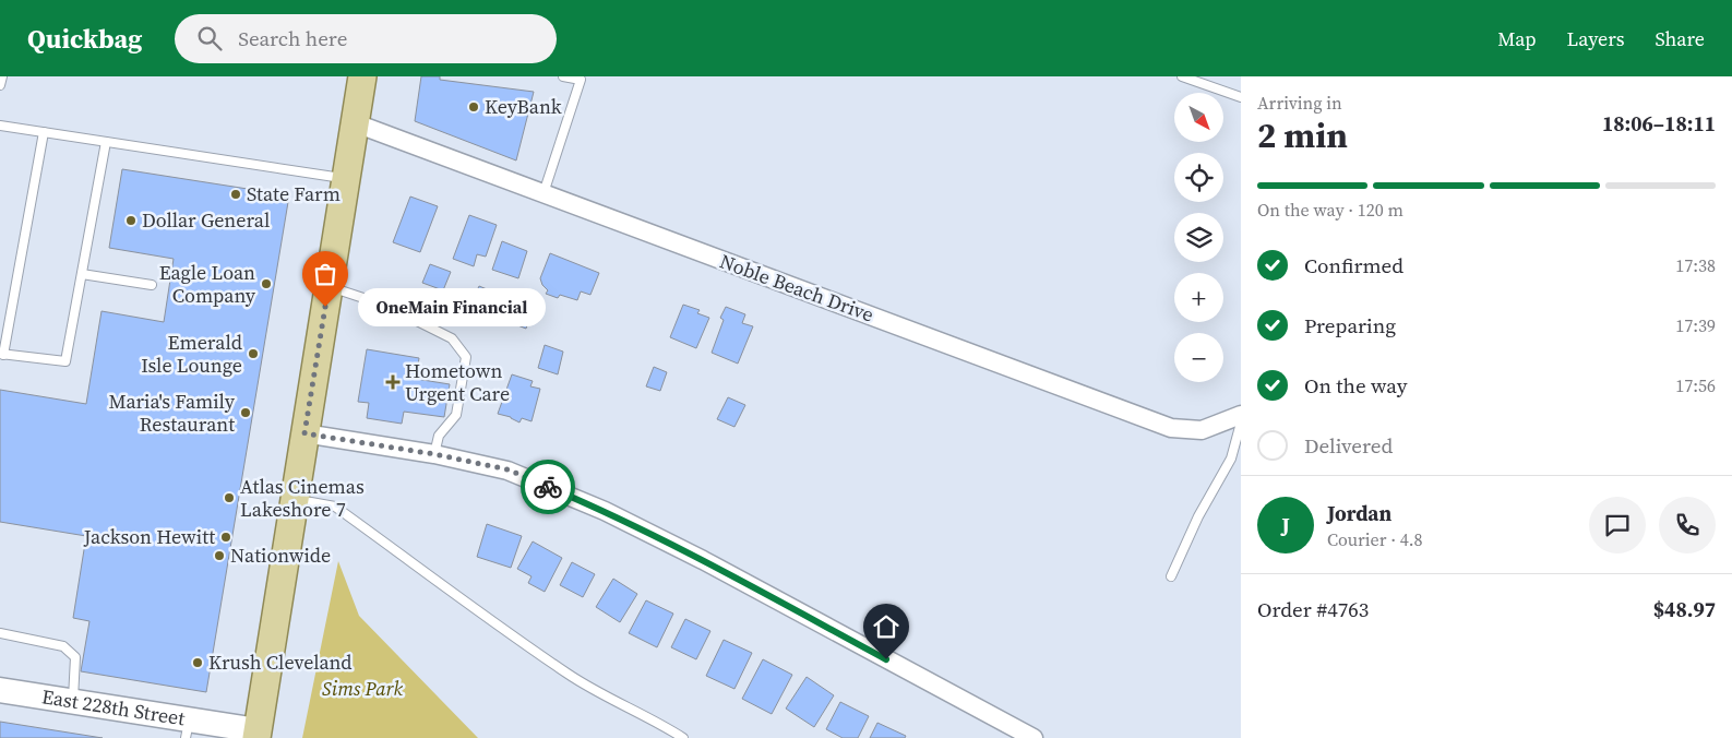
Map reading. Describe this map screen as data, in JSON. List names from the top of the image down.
{
  "streets": {
    "street": ["Noble Beach Drive", "East 228th Street"]
  },
  "parks": ["Sims Park"],
  "places": {
    "other": [
      "KeyBank",
      "State Farm",
      "Dollar General",
      "Eagle Loan Company",
      "OneMain Financial",
      "Emerald Isle Lounge",
      "Maria's Family Restaurant",
      "Atlas Cinemas Lakeshore 7",
      "Jackson Hewitt",
      "Nationwide",
      "Krush Cleveland"
    ],
    "health": ["Hometown Urgent Care"]
  },
  "north": "bottom right",
  "page": {
    "header": "Quickbag",
    "search": "Search here",
    "nav": ["Map", "Layers", "Share"],
    "heading": ["2 min", "Arriving in", "18:06–18:11"],
    "panel": [
      "Jordan",
      "Courier · 4.8",
      "Order #4763",
      "$48.97"
    ],
    "map_buttons": ["+", "−"],
    "bar": "On the way · 120 m",
    "list": [
      ["Confirmed", "17:38"],
      ["Preparing", "17:39"],
      ["On the way", "17:56"],
      "Delivered"
    ],
    "bubble": "OneMain Financial",
    "round": "J"
  }
}
